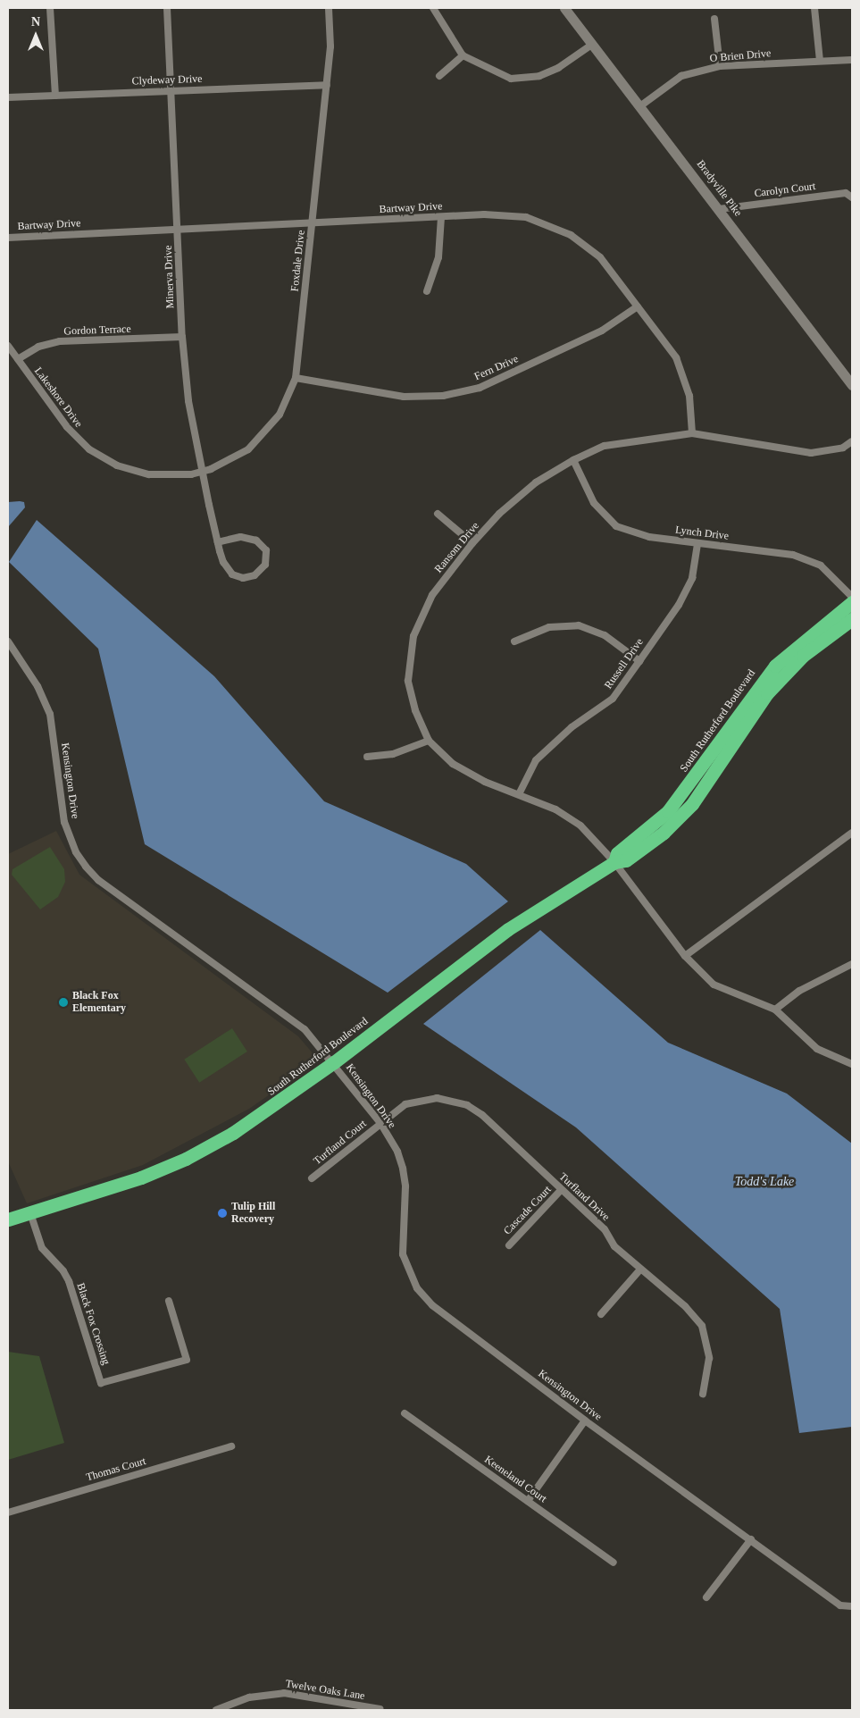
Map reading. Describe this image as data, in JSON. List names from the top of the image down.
{
  "streets": {
    "highway": ["South Rutherford Boulevard"],
    "main road": ["Bradyville Pike"],
    "street": [
      "O Brien Drive",
      "Clydeway Drive",
      "Carolyn Court",
      "Bartway Drive",
      "Foxdale Drive",
      "Minerva Drive",
      "Gordon Terrace",
      "Fern Drive",
      "Lakeshore Drive",
      "Lynch Drive",
      "Ransom Drive",
      "Russell Drive",
      "Kensington Drive",
      "Turfland Court",
      "Turfland Drive",
      "Cascade Court",
      "Black Fox Crossing",
      "Thomas Court",
      "Keeneland Court",
      "Twelve Oaks Lane"
    ]
  },
  "crossings": [
    ["O Brien Drive", "Bradyville Pike"],
    ["Clydeway Drive", "Foxdale Drive"],
    ["Clydeway Drive", "Minerva Drive"],
    ["Bradyville Pike", "Carolyn Court"],
    ["Bartway Drive", "Foxdale Drive"],
    ["Bartway Drive", "Minerva Drive"],
    ["Bartway Drive", "Fern Drive"],
    ["Bartway Drive", "Ransom Drive"],
    ["Foxdale Drive", "Minerva Drive"],
    ["Foxdale Drive", "Fern Drive"],
    ["Foxdale Drive", "Lakeshore Drive"],
    ["Minerva Drive", "Gordon Terrace"],
    ["Minerva Drive", "Lakeshore Drive"],
    ["Gordon Terrace", "Lakeshore Drive"],
    ["Lynch Drive", "Ransom Drive"],
    ["Lynch Drive", "Russell Drive"],
    ["Ransom Drive", "Russell Drive"],
    ["Ransom Drive", "South Rutherford Boulevard"],
    ["South Rutherford Boulevard", "Kensington Drive"],
    ["South Rutherford Boulevard", "Black Fox Crossing"],
    ["Kensington Drive", "Turfland Court"],
    ["Kensington Drive", "Turfland Drive"],
    ["Turfland Court", "Turfland Drive"],
    ["Turfland Drive", "Cascade Court"]
  ],
  "water": ["Todd's Lake"],
  "places": ["Black Fox Elementary", "Tulip Hill Recovery"],
  "north": "top"
}
